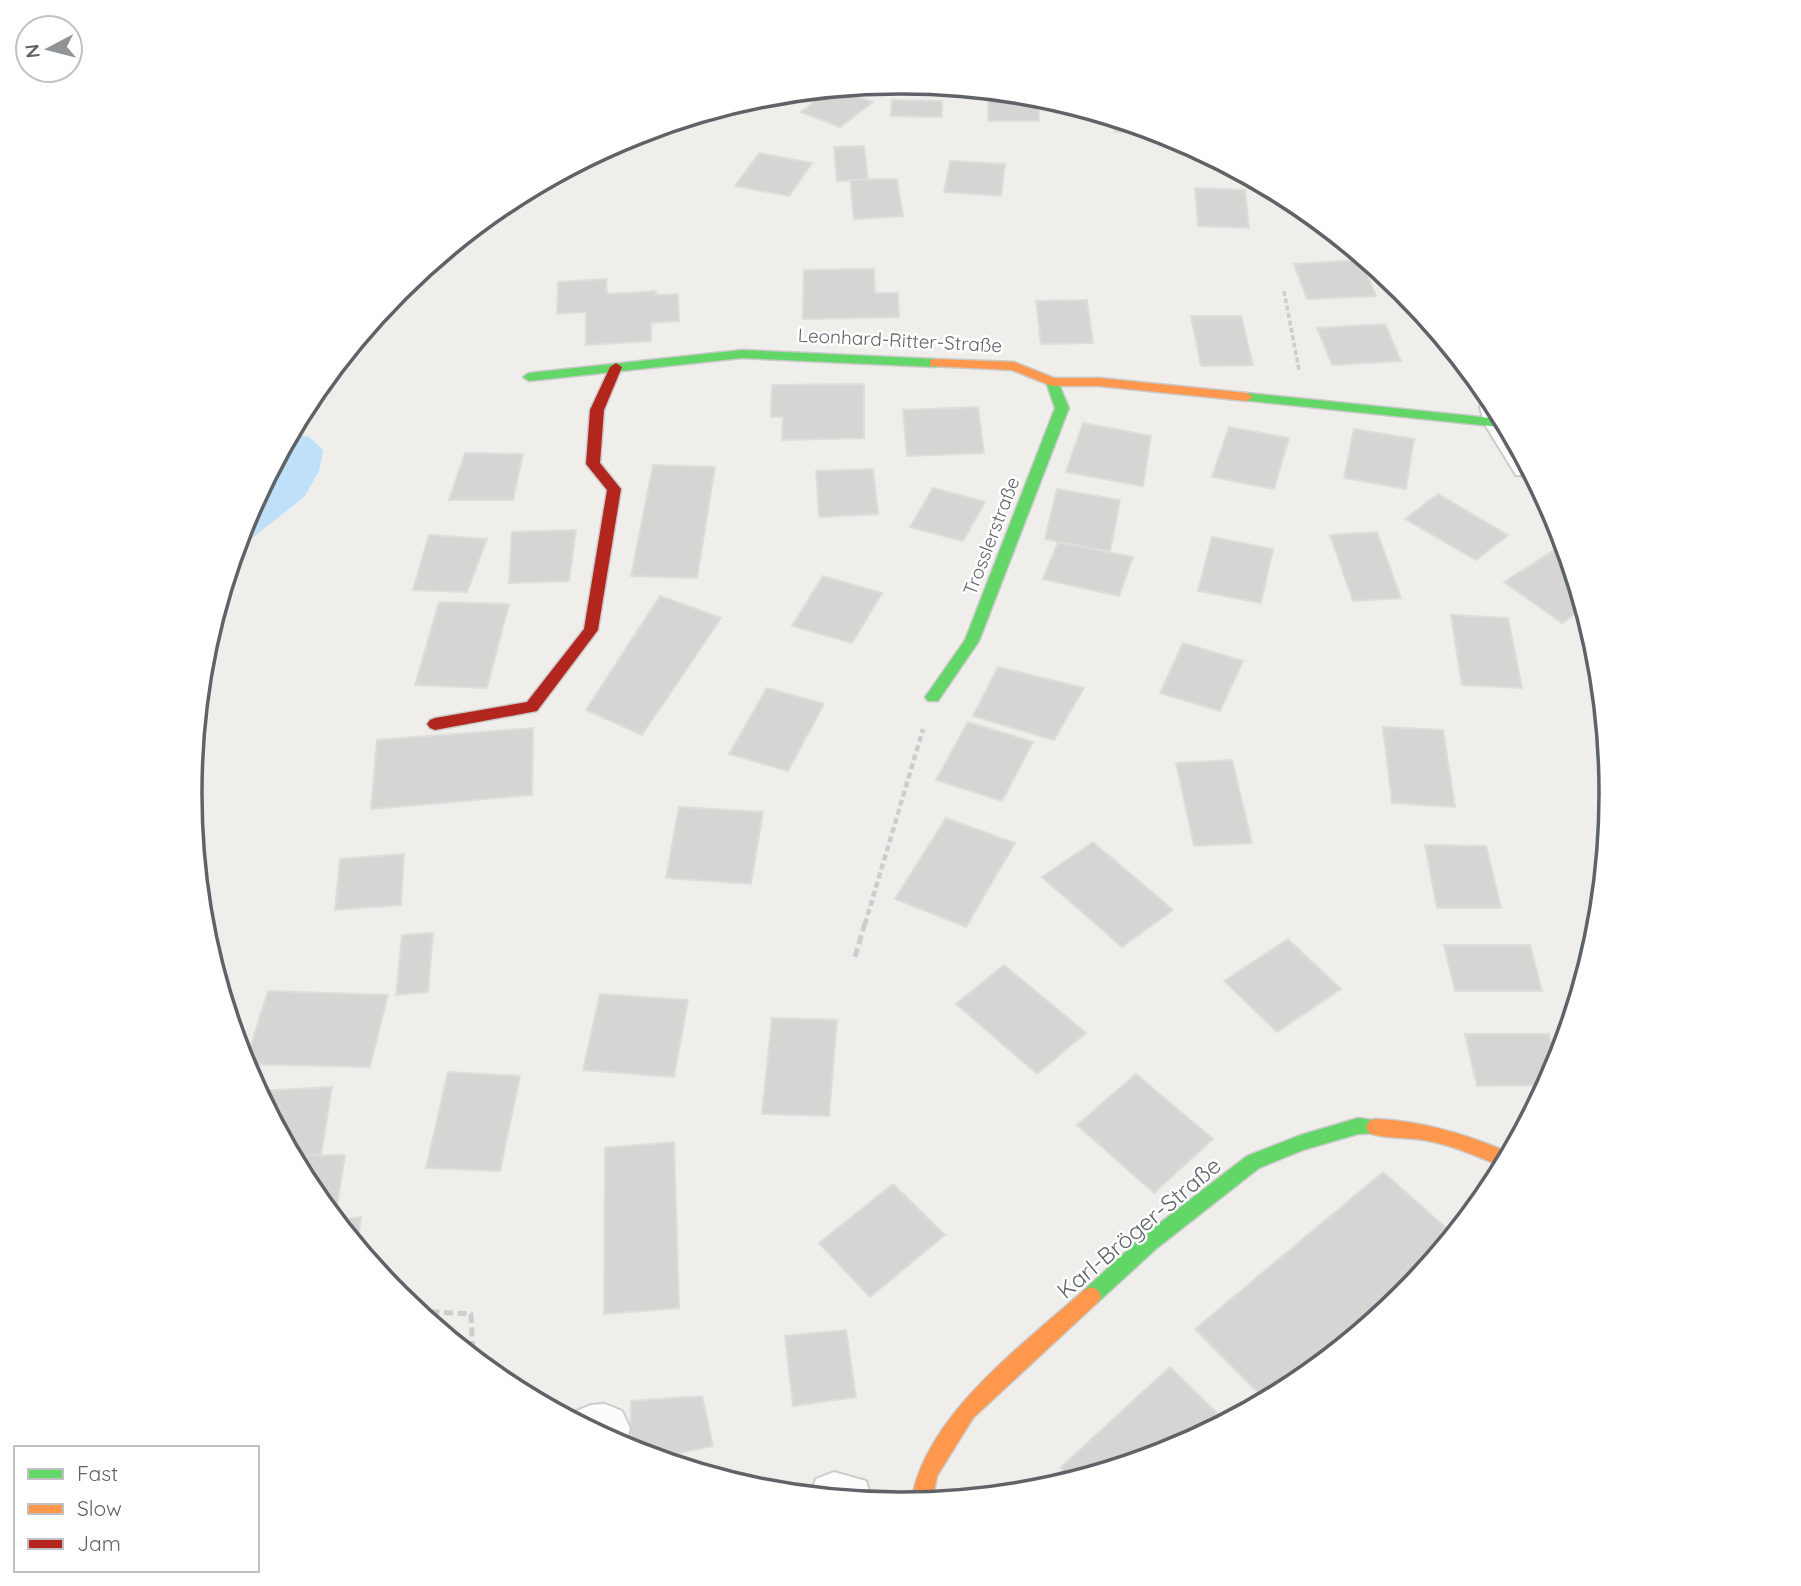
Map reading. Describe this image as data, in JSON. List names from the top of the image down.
{
  "streets": {
    "street": ["Leonhard-Ritter-Straße", "Trosslerstraße", "Karl-Bröger-Straße"]
  },
  "crossings": [
    ["Leonhard-Ritter-Straße", "Trosslerstraße"]
  ],
  "legend": ["Fast", "Slow", "Jam"],
  "north": "left"
}
